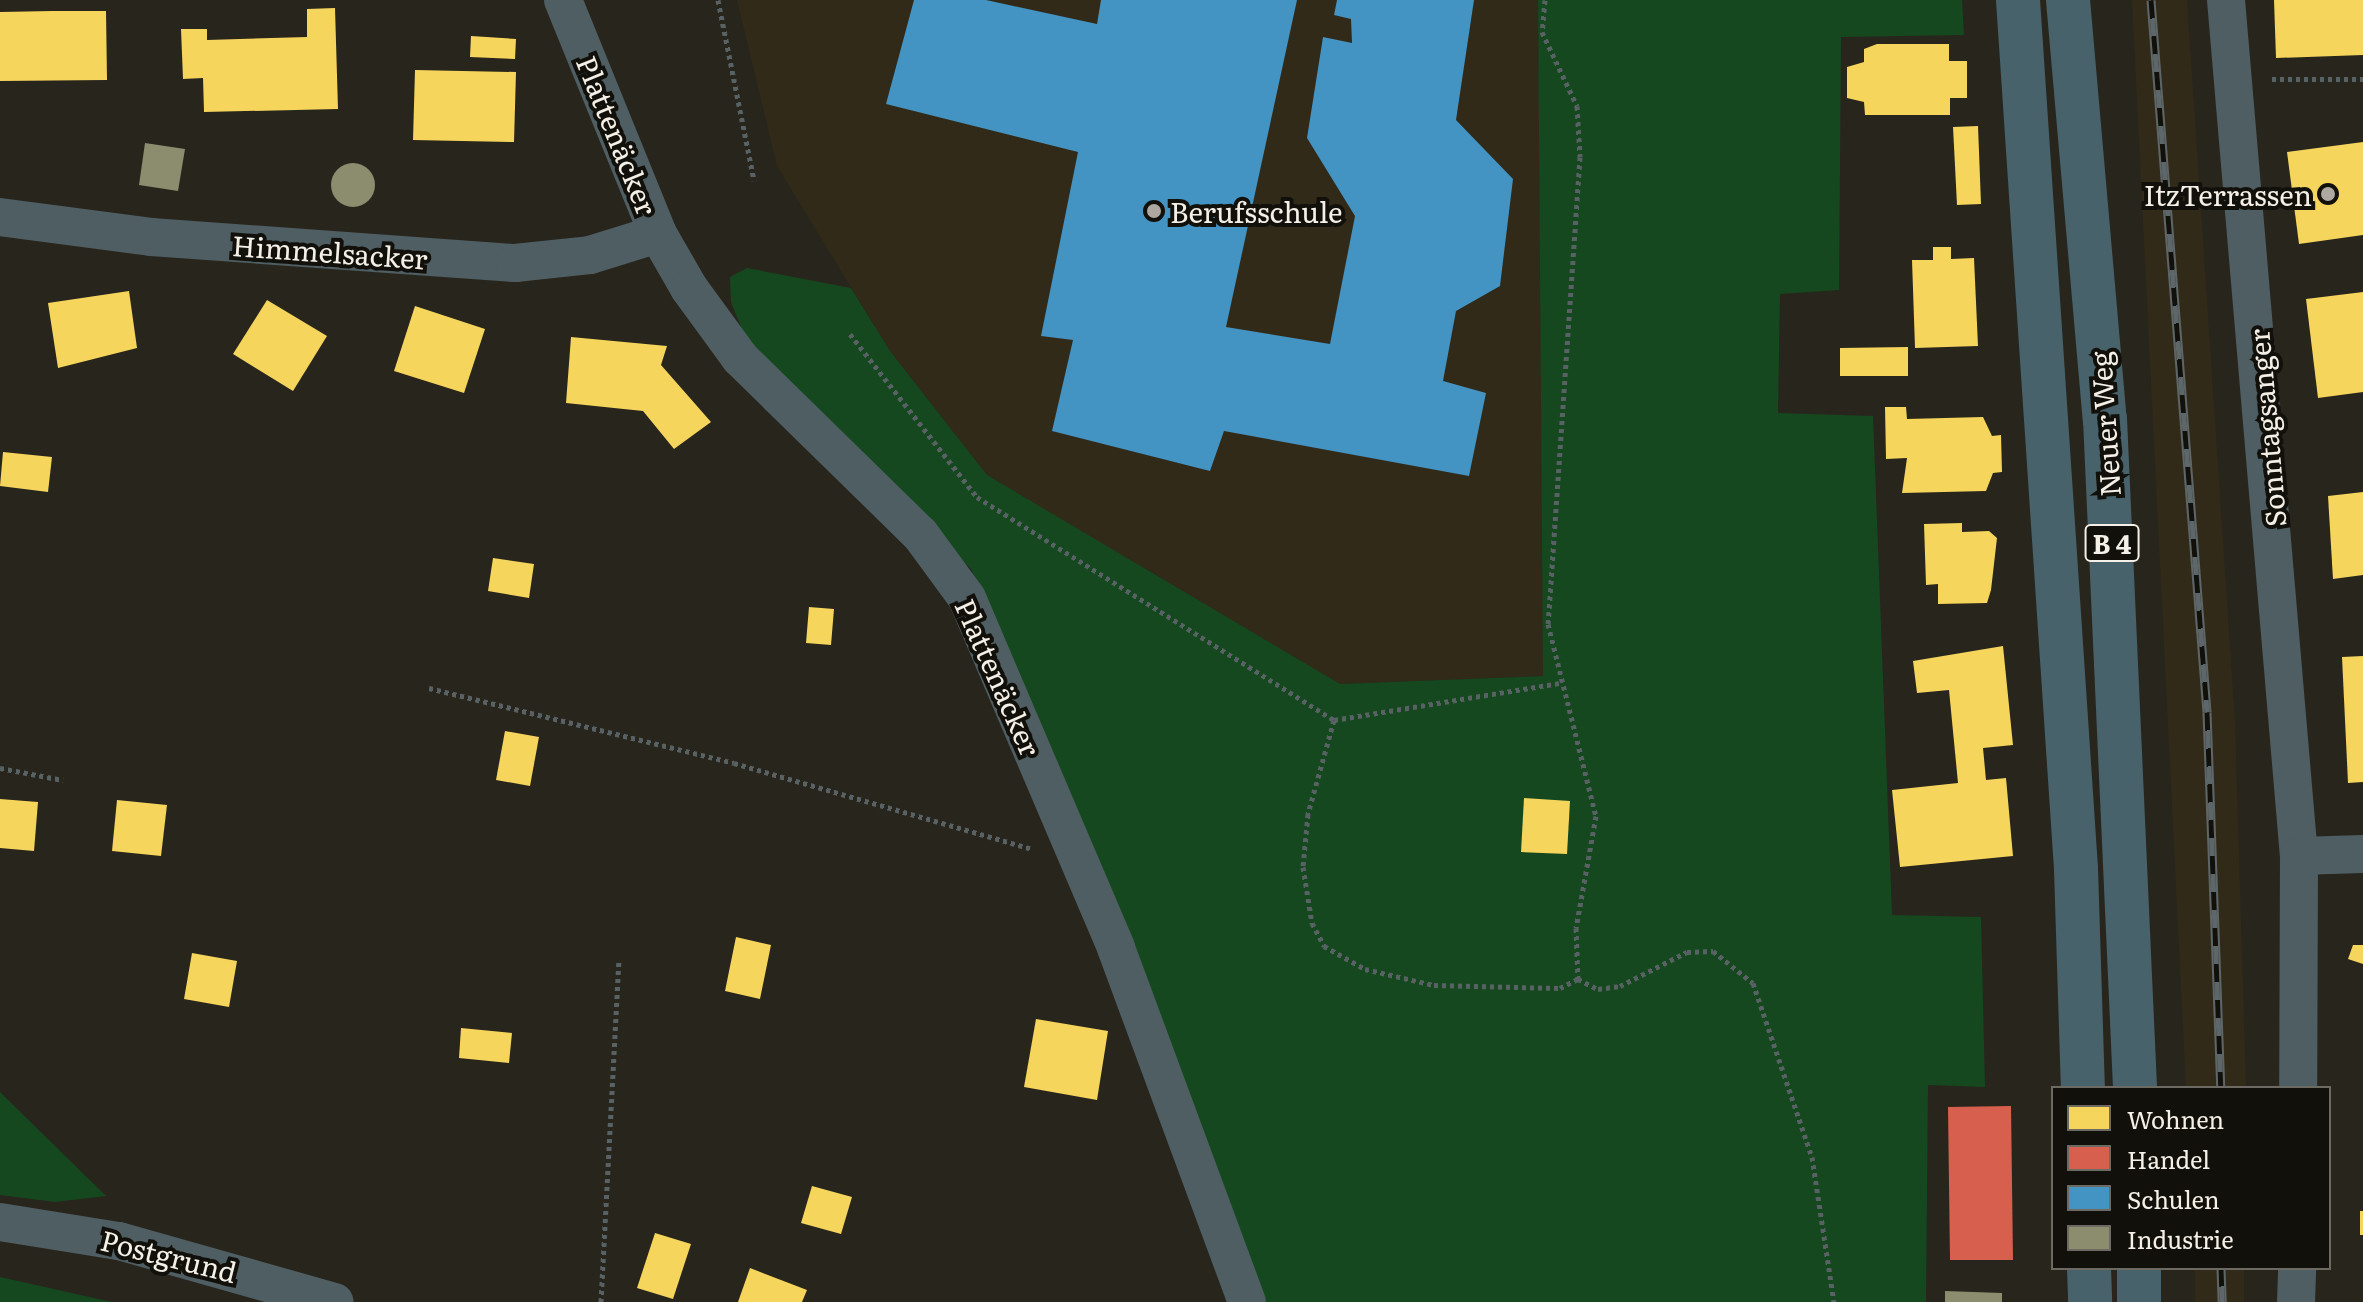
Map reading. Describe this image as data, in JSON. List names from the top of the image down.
{
  "streets": {
    "highway": ["Neuer Weg", "B 4"],
    "street": [
      "Plattenäcker",
      "Himmelsacker",
      "Sonntagsanger",
      "Postgrund"
    ]
  },
  "crossings": [
    ["Plattenäcker", "Himmelsacker"]
  ],
  "places": ["ItzTerrassen", "Berufsschule"],
  "legend": [
    "Wohnen",
    "Handel",
    "Schulen",
    "Industrie"
  ]
}
